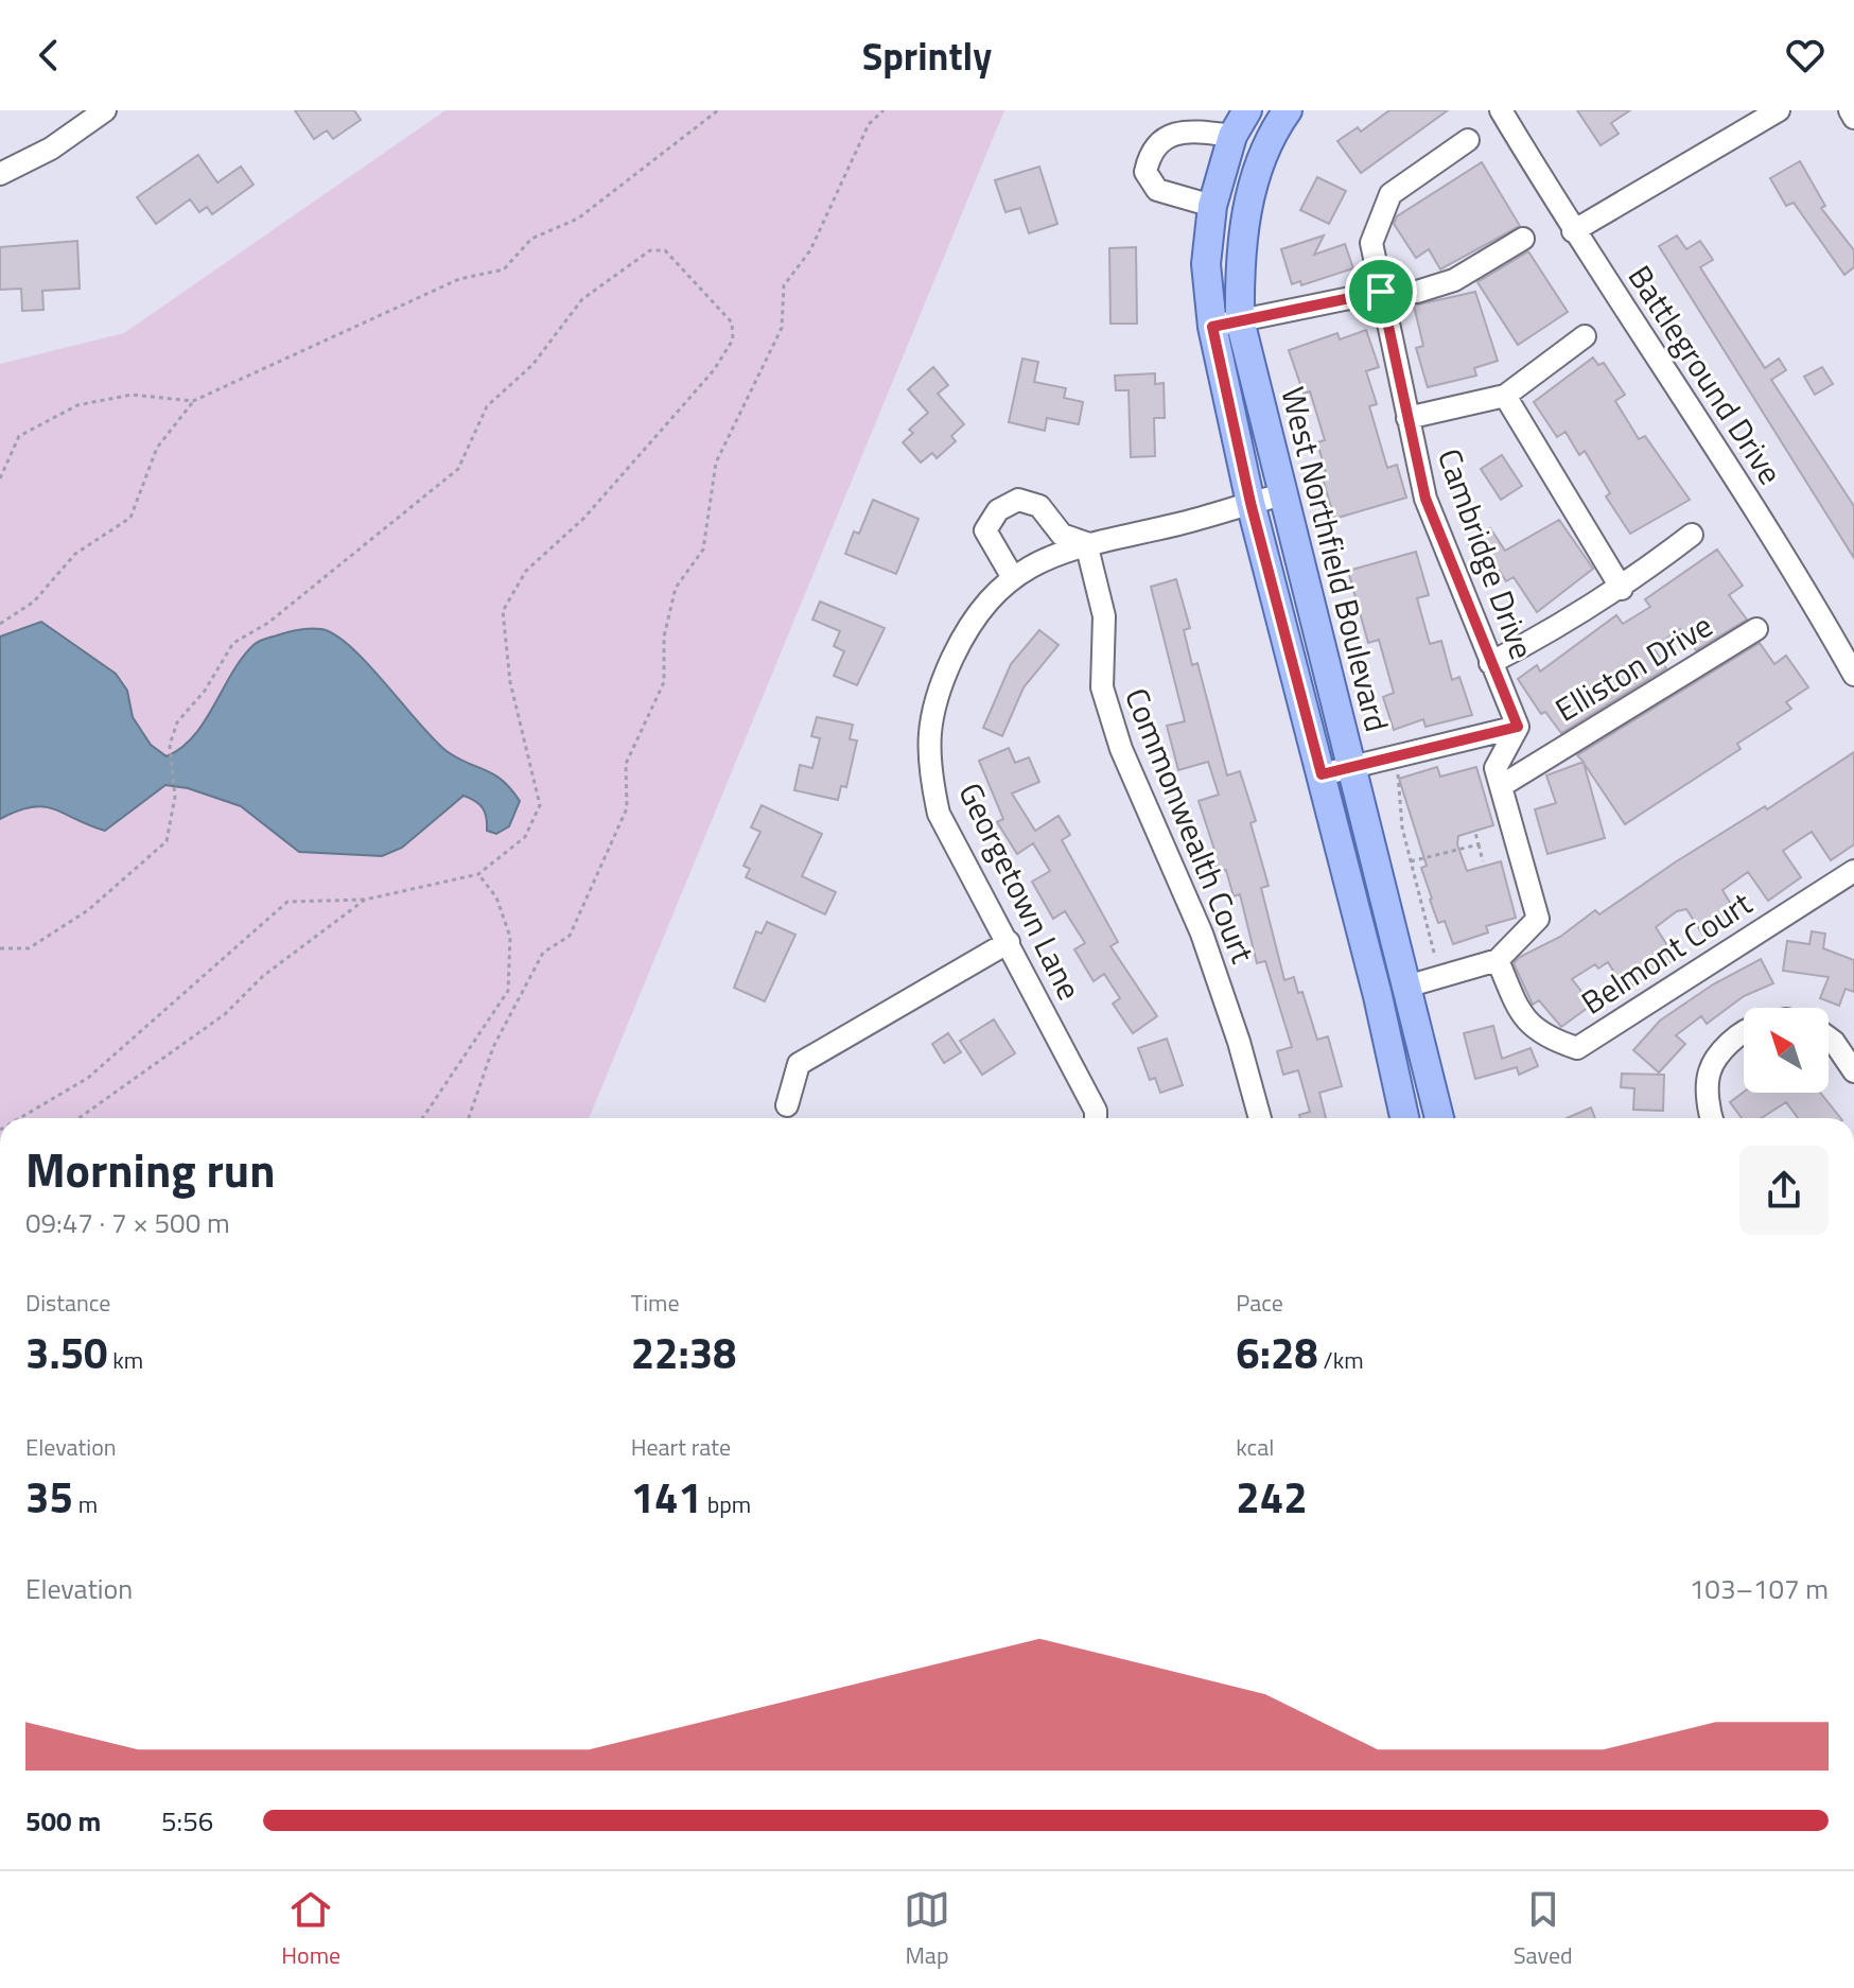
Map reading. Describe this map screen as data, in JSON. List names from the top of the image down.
{
  "streets": {
    "main road": ["West Northfield Boulevard"],
    "street": [
      "Battleground Drive",
      "Cambridge Drive",
      "Elliston Drive",
      "Commonwealth Court",
      "Georgetown Lane",
      "Belmont Court"
    ]
  },
  "crossings": [
    ["West Northfield Boulevard", "Georgetown Lane"],
    ["Commonwealth Court", "Georgetown Lane"]
  ],
  "north": "top left",
  "page": {
    "header": "Sprintly",
    "heading": ["Morning run", "09:47 · 7 × 500 m"],
    "stats": [
      ["Distance", "3.50 km"],
      ["Time", "22:38"],
      ["Pace", "6:28 /km"],
      ["Elevation", "35 m"],
      ["Heart rate", "141 bpm"],
      ["kcal", "242"]
    ],
    "chart": ["Elevation", "103–107 m"],
    "list": [
      {
        "name": "500 m",
        "note": "5:56"
      }
    ],
    "tabs": ["Home", "Map", "Saved"]
  }
}
